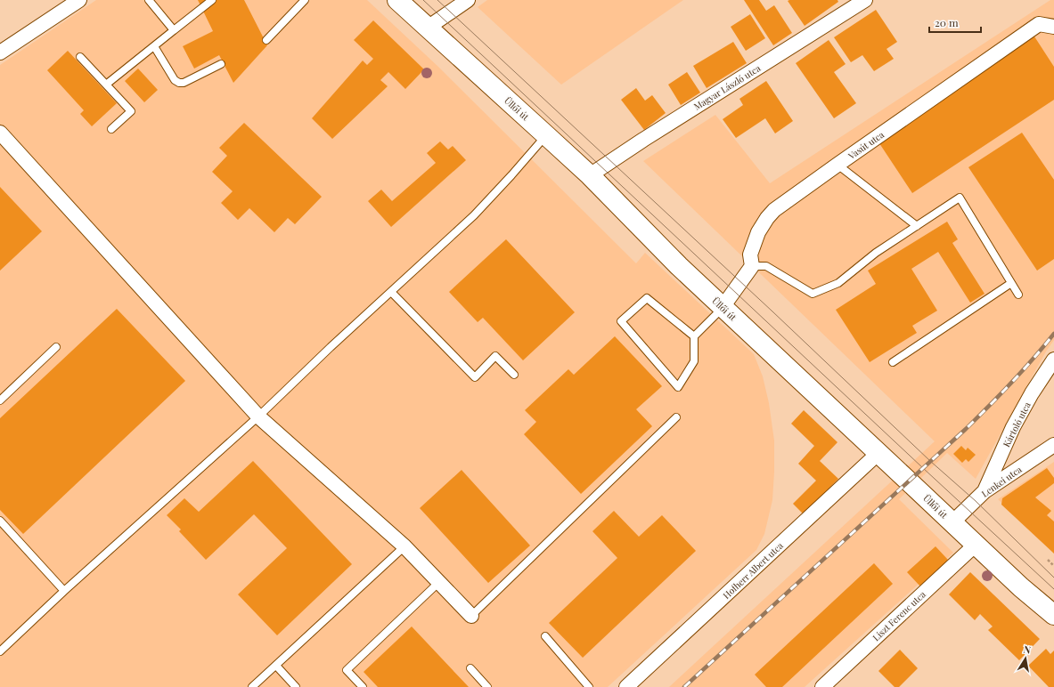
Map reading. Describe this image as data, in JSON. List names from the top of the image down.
{
  "streets": {
    "main road": ["Üllői út"],
    "street": [
      "Magyar László utca",
      "Vasút utca",
      "Kártoló utca",
      "Lenkei utca",
      "Hofherr Albert utca",
      "Liszt Ferenc utca"
    ]
  },
  "crossings": [
    ["Magyar László utca", "Üllői út"],
    ["Üllői út", "Lenkei utca"],
    ["Üllői út", "Hofherr Albert utca"],
    ["Üllői út", "Liszt Ferenc utca"],
    ["Kártoló utca", "Lenkei utca"]
  ],
  "scale_bar": "20 m",
  "north": "top"
}
